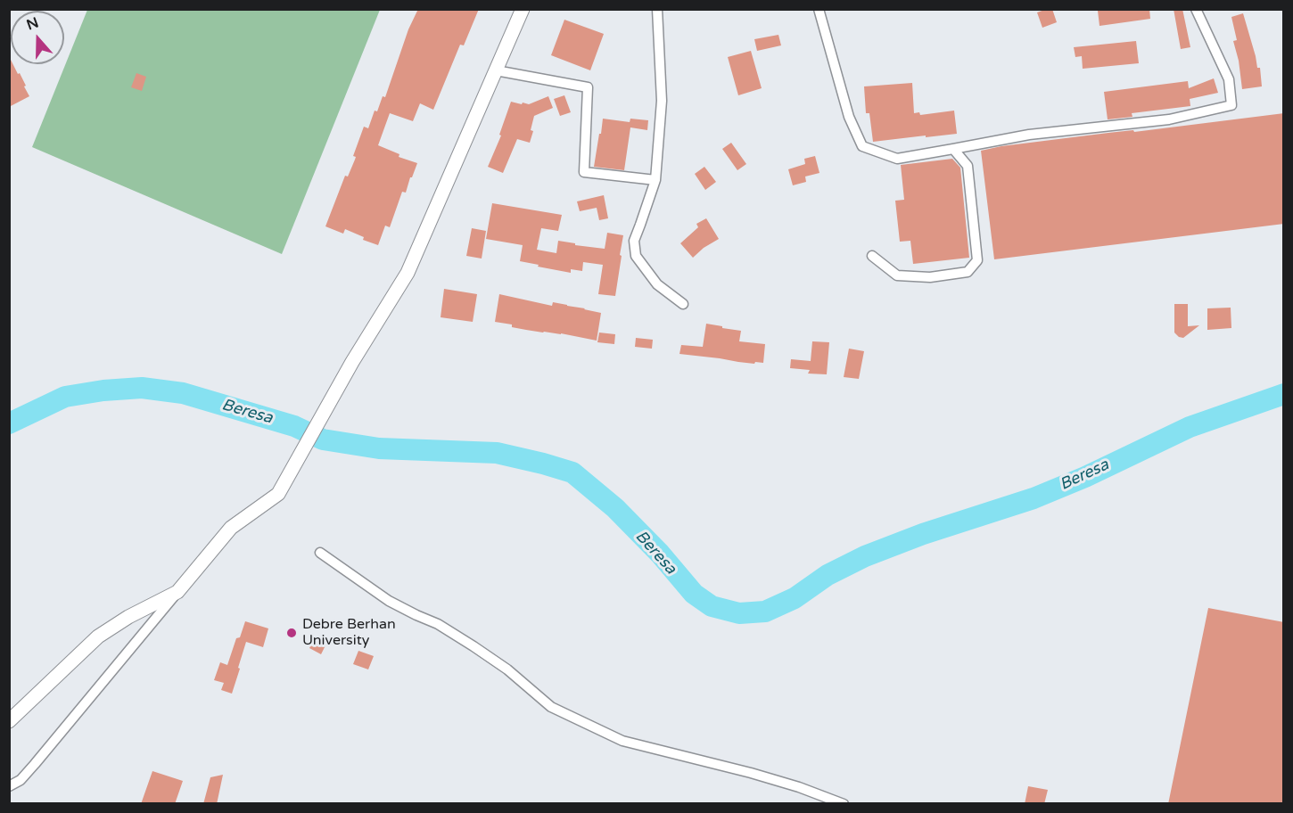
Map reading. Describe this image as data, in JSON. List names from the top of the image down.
{
  "water": ["Beresa"],
  "places": ["Debre Berhan University"],
  "north": "top"
}
